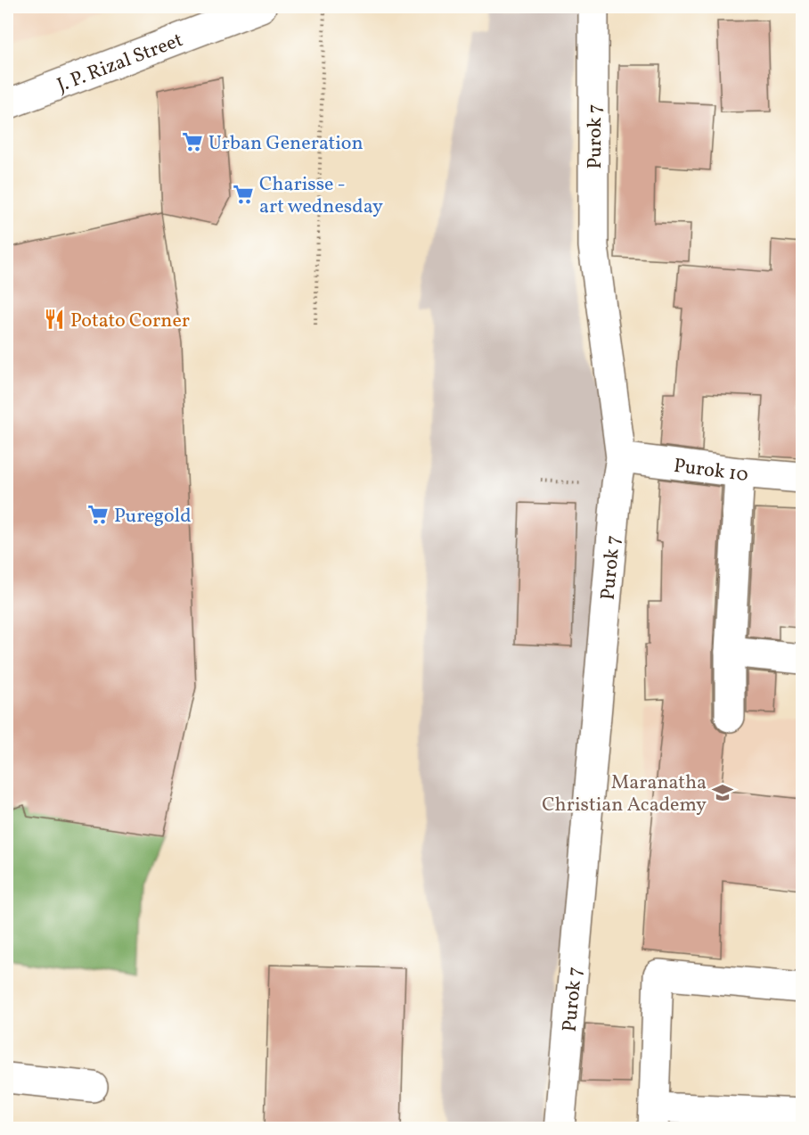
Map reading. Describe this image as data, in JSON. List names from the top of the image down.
{
  "streets": {
    "street": ["J. P. Rizal Street", "Purok 7", "Purok 10"]
  },
  "crossings": [
    ["Purok 7", "Purok 10"]
  ],
  "places": {
    "supermarket": ["Urban Generation", "Charisse - art wednesday", "Puregold"],
    "restaurant": ["Potato Corner"],
    "school or university": ["Maranatha Christian Academy"]
  }
}
